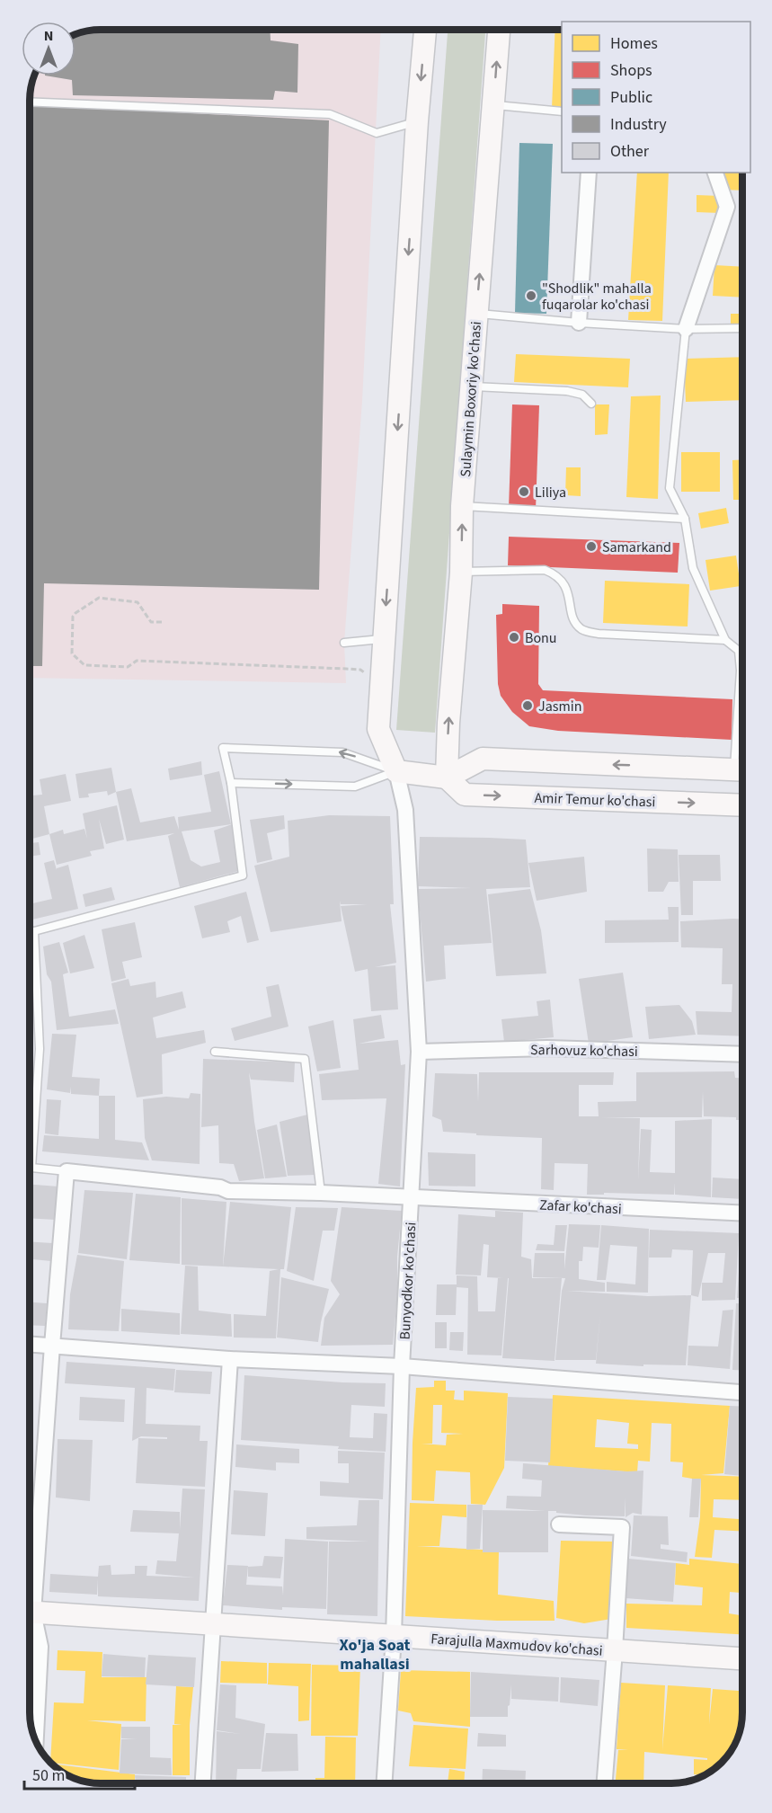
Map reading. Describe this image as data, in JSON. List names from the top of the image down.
{
  "streets": {
    "main road": ["Sulaymin Boxoriy ko'chasi", "Amir Temur ko'chasi", "Farajulla Maxmudov ko'chasi"],
    "street": ["Sarhovuz ko'chasi", "Zafar ko'chasi", "Bunyodkor ko'chasi"]
  },
  "crossings": [
    ["Sulaymin Boxoriy ko'chasi", "Amir Temur ko'chasi"],
    ["Sarhovuz ko'chasi", "Bunyodkor ko'chasi"],
    ["Zafar ko'chasi", "Bunyodkor ko'chasi"],
    ["Bunyodkor ko'chasi", "Farajulla Maxmudov ko'chasi"]
  ],
  "districts": ["Xo'ja Soat mahallasi"],
  "places": [
    "\"Shodlik\" mahalla fuqarolar ko'chasi",
    "Liliya",
    "Samarkand",
    "Bonu",
    "Jasmin"
  ],
  "legend": [
    "Homes",
    "Shops",
    "Public",
    "Industry",
    "Other"
  ],
  "scale_bar": "50 m",
  "north": "top"
}
